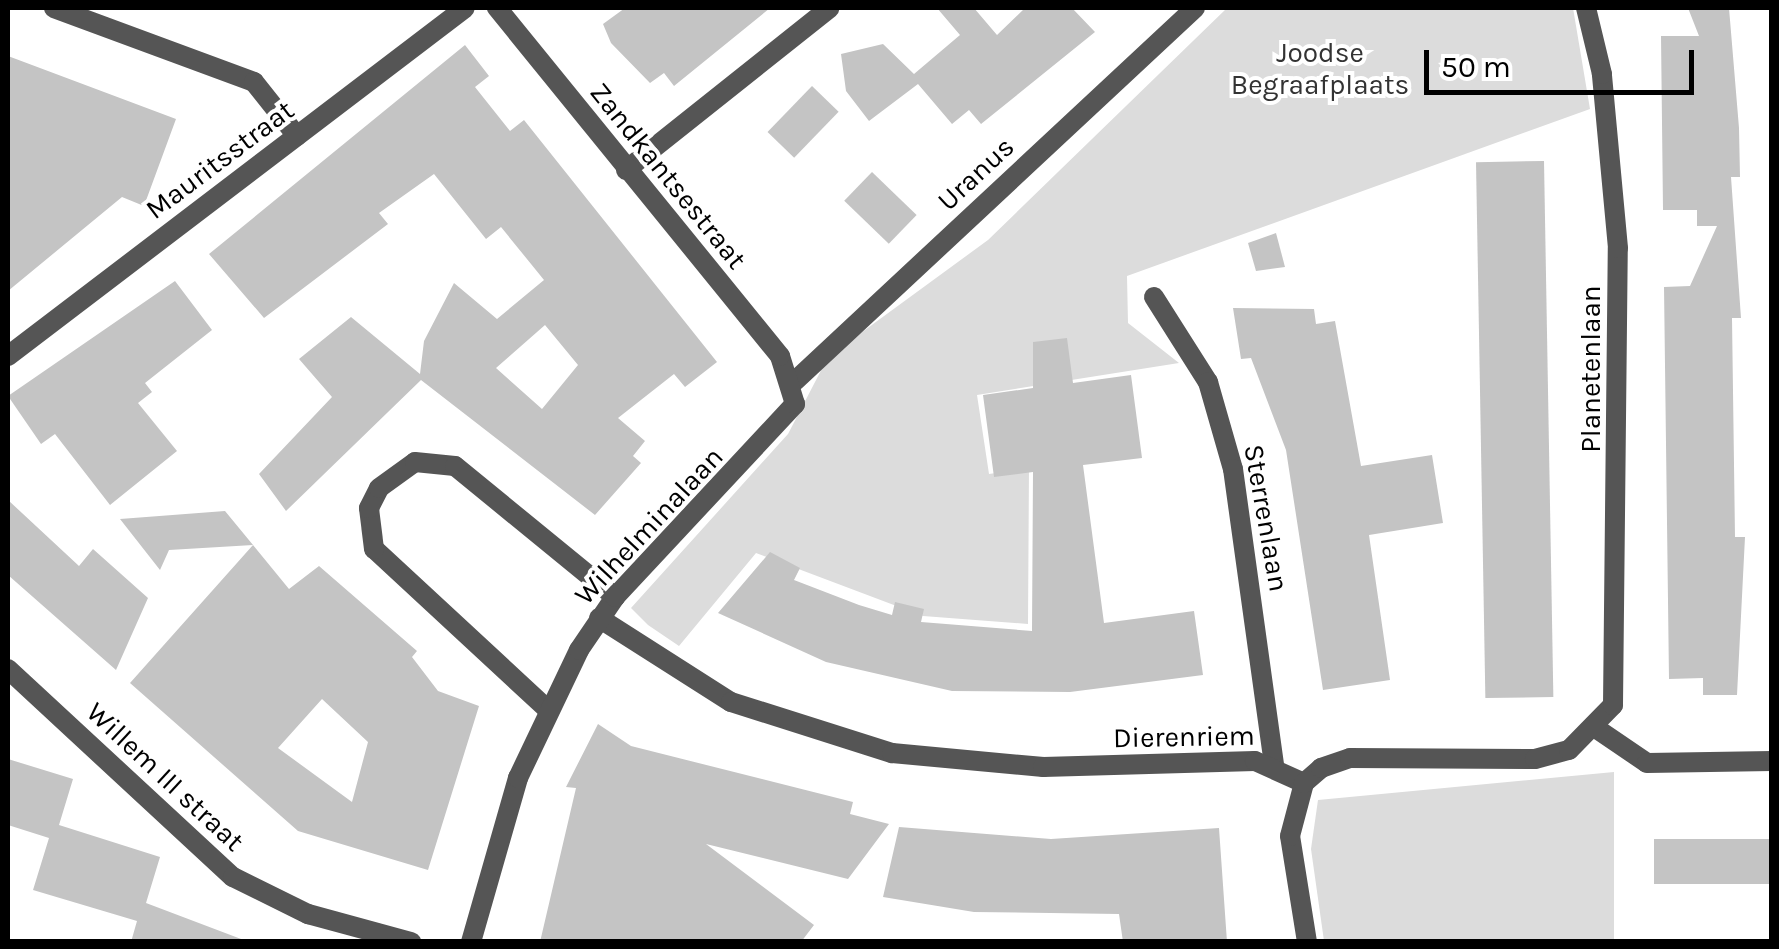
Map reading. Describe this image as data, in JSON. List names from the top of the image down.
{
  "streets": {
    "street": [
      "Mauritsstraat",
      "Uranus",
      "Zandkantsestraat",
      "Planetenlaan",
      "Sterrenlaan",
      "Wilhelminalaan",
      "Dierenriem",
      "Willem III straat"
    ]
  },
  "crossings": [
    ["Uranus", "Zandkantsestraat"],
    ["Uranus", "Wilhelminalaan"],
    ["Zandkantsestraat", "Wilhelminalaan"],
    ["Sterrenlaan", "Dierenriem"],
    ["Wilhelminalaan", "Dierenriem"]
  ],
  "parks": ["Joodse Begraafplaats"],
  "scale_bar": "50 m"
}
